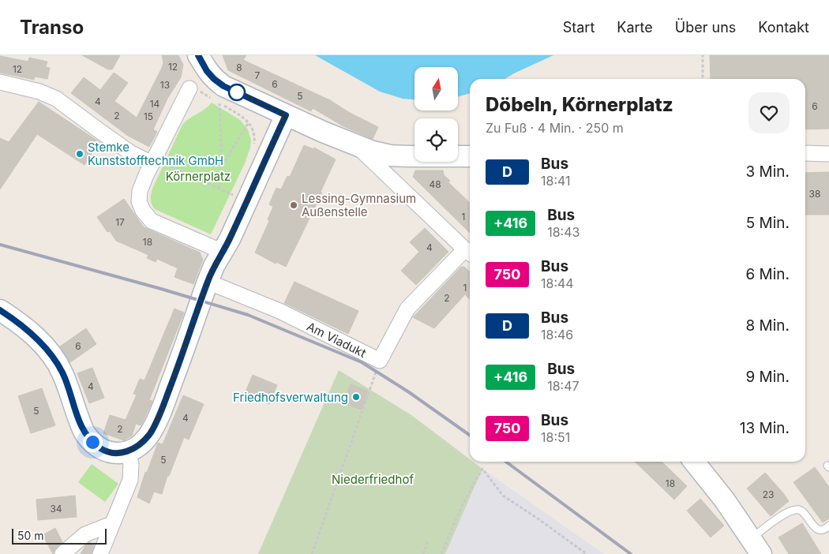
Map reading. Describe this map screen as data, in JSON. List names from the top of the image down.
{
  "streets": {
    "street": ["Am Viadukt"]
  },
  "parks": ["Körnerplatz", "Niederfriedhof"],
  "places": ["Stemke Kunststofftechnik GmbH", "Lessing-Gymnasium Außenstelle", "Friedhofsverwaltung"],
  "lines": ["bus line D"],
  "house_numbers": [
    "12",
    "8",
    "12",
    "7",
    "6",
    "13",
    "5",
    "4",
    "14",
    "6",
    "2",
    "15",
    "48",
    "38",
    "1",
    "17",
    "18",
    "4",
    "1",
    "2",
    "6",
    "4",
    "5",
    "4",
    "2",
    "5",
    "18",
    "23",
    "34"
  ],
  "scale_bar": "50 m",
  "north": "top",
  "page": {
    "header": "Transo",
    "nav": [
      "Start",
      "Karte",
      "Über uns",
      "Kontakt"
    ],
    "heading": ["Döbeln, Körnerplatz", "Zu Fuß · 4 Min. · 250 m"],
    "list": [
      {
        "mark": "D",
        "name": "Bus",
        "note": "18:41",
        "value": "3 Min."
      },
      {
        "mark": "+416",
        "name": "Bus",
        "note": "18:43",
        "value": "5 Min."
      },
      {
        "mark": "750",
        "name": "Bus",
        "note": "18:44",
        "value": "6 Min."
      },
      {
        "mark": "D",
        "name": "Bus",
        "note": "18:46",
        "value": "8 Min."
      },
      {
        "mark": "+416",
        "name": "Bus",
        "note": "18:47",
        "value": "9 Min."
      },
      {
        "mark": "750",
        "name": "Bus",
        "note": "18:51",
        "value": "13 Min."
      }
    ],
    "scale": "50 m"
  }
}
